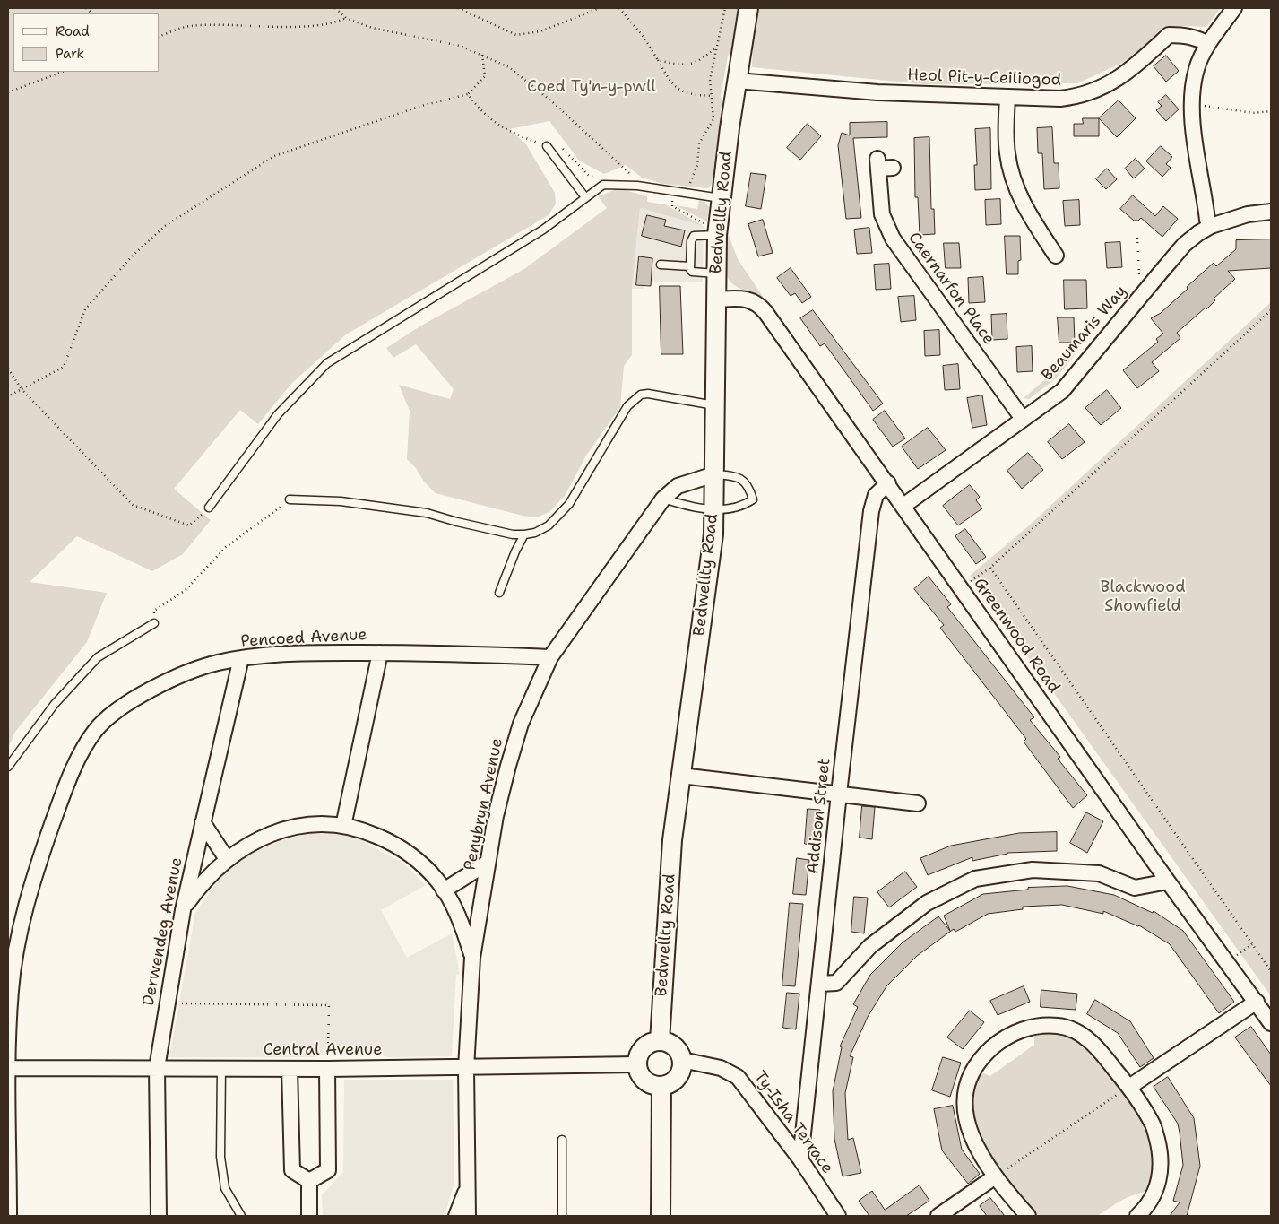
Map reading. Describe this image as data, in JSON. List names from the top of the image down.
{
  "streets": {
    "street": [
      "Heol Pit-y-Ceiliogod",
      "Bedwellty Road",
      "Caernarfon Place",
      "Beaumaris Way",
      "Greenwood Road",
      "Pencoed Avenue",
      "Penybryn Avenue",
      "Addison Street",
      "Derwendeg Avenue",
      "Central Avenue",
      "Ty-Isha Terrace"
    ]
  },
  "crossings": [
    ["Heol Pit-y-Ceiliogod", "Bedwellty Road"],
    ["Bedwellty Road", "Greenwood Road"],
    ["Bedwellty Road", "Penybryn Avenue"],
    ["Bedwellty Road", "Central Avenue"],
    ["Bedwellty Road", "Ty-Isha Terrace"],
    ["Caernarfon Place", "Beaumaris Way"],
    ["Beaumaris Way", "Greenwood Road"],
    ["Greenwood Road", "Addison Street"],
    ["Pencoed Avenue", "Penybryn Avenue"],
    ["Pencoed Avenue", "Derwendeg Avenue"],
    ["Pencoed Avenue", "Central Avenue"],
    ["Penybryn Avenue", "Central Avenue"],
    ["Addison Street", "Ty-Isha Terrace"],
    ["Derwendeg Avenue", "Central Avenue"],
    ["Central Avenue", "Ty-Isha Terrace"]
  ],
  "parks": ["Coed Ty'n-y-pwll", "Blackwood Showfield"],
  "legend": ["Road", "Park"]
}
